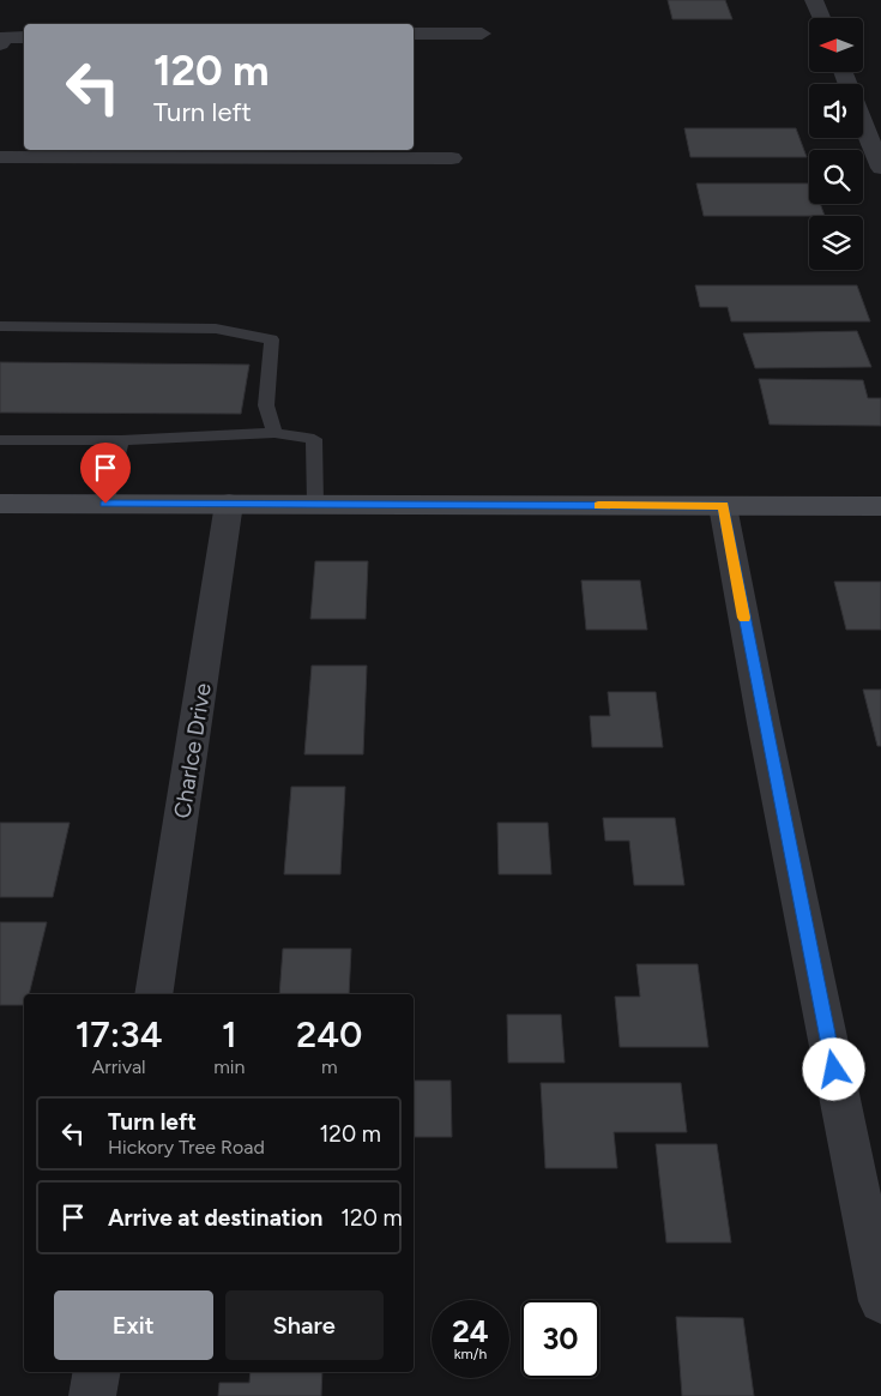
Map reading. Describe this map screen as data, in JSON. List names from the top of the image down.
{
  "streets": {
    "street": ["Charlce Drive"]
  },
  "north": "left",
  "page": {
    "turn": ["120 m", "Turn left"],
    "eta": [
      "17:34",
      "Arrival",
      "1",
      "min",
      "240",
      "m"
    ],
    "list": [
      {
        "name": "Turn left",
        "note": "Hickory Tree Road",
        "value": "120 m"
      },
      {
        "name": "Arrive at destination",
        "value": "120 m"
      }
    ],
    "buttons": ["Exit", "Share"],
    "speed": "24 km/h",
    "limit": "30"
  }
}
